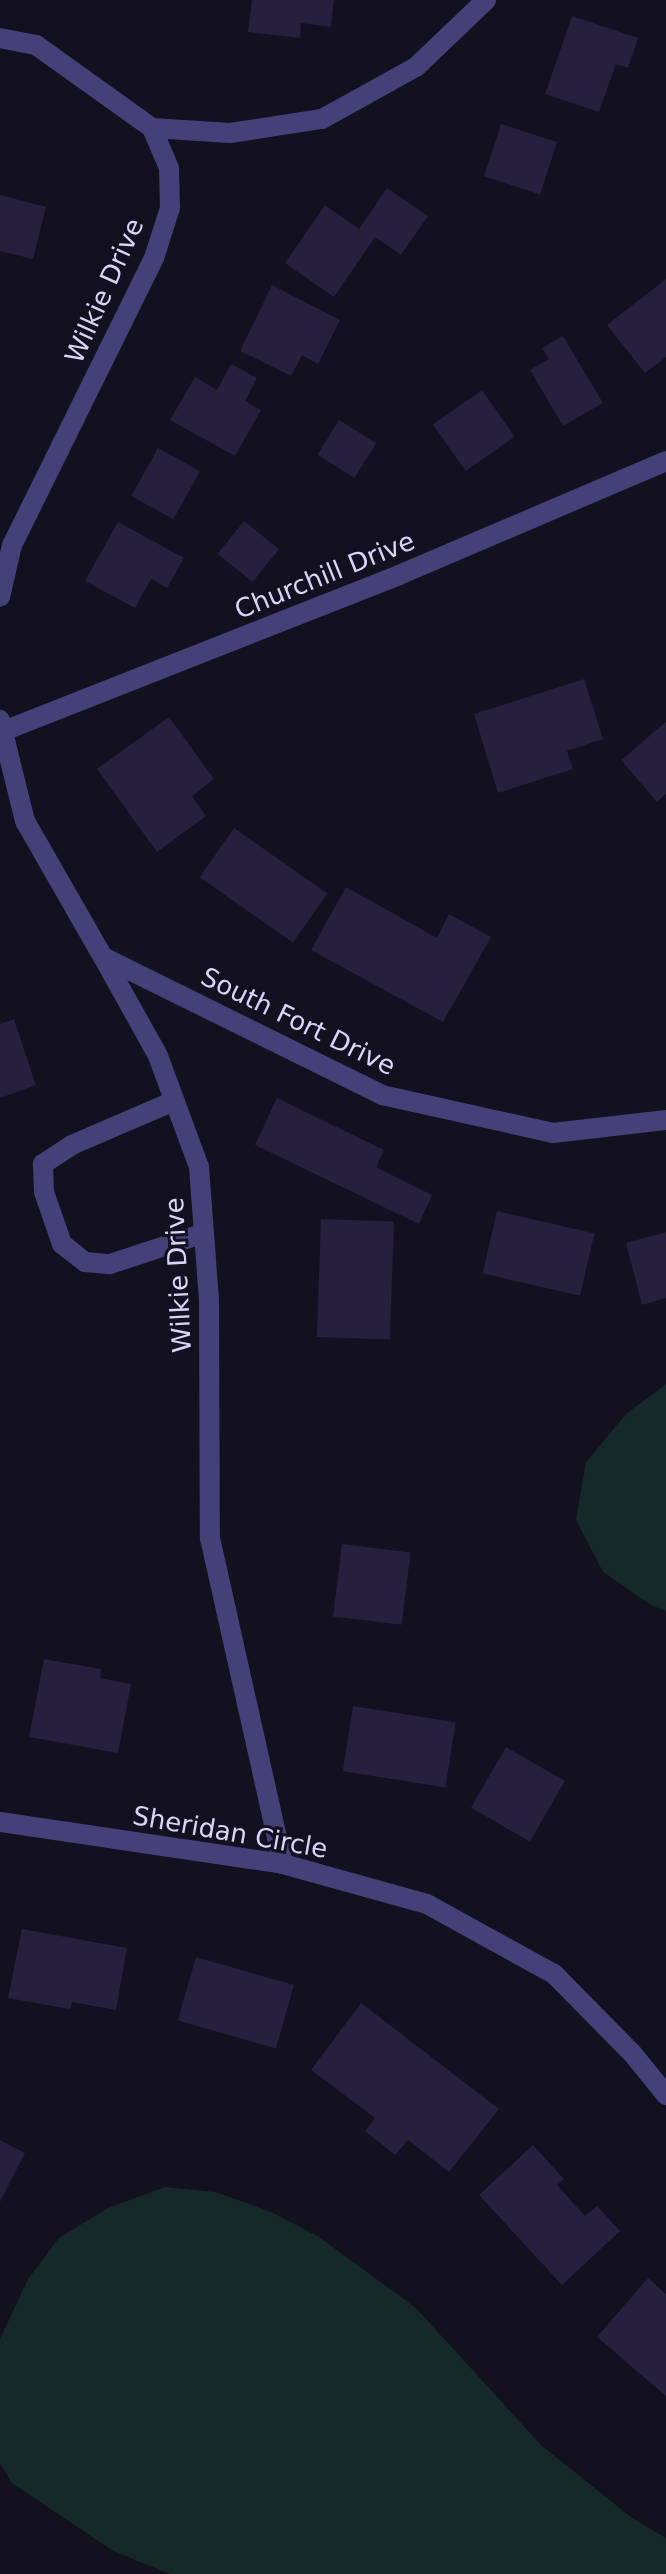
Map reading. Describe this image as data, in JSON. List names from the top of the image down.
{
  "streets": {
    "street": [
      "Wilkie Drive",
      "Churchill Drive",
      "South Fort Drive",
      "Sheridan Circle"
    ]
  },
  "crossings": [
    ["Wilkie Drive", "Churchill Drive"],
    ["Wilkie Drive", "South Fort Drive"],
    ["Wilkie Drive", "Sheridan Circle"]
  ]
}
